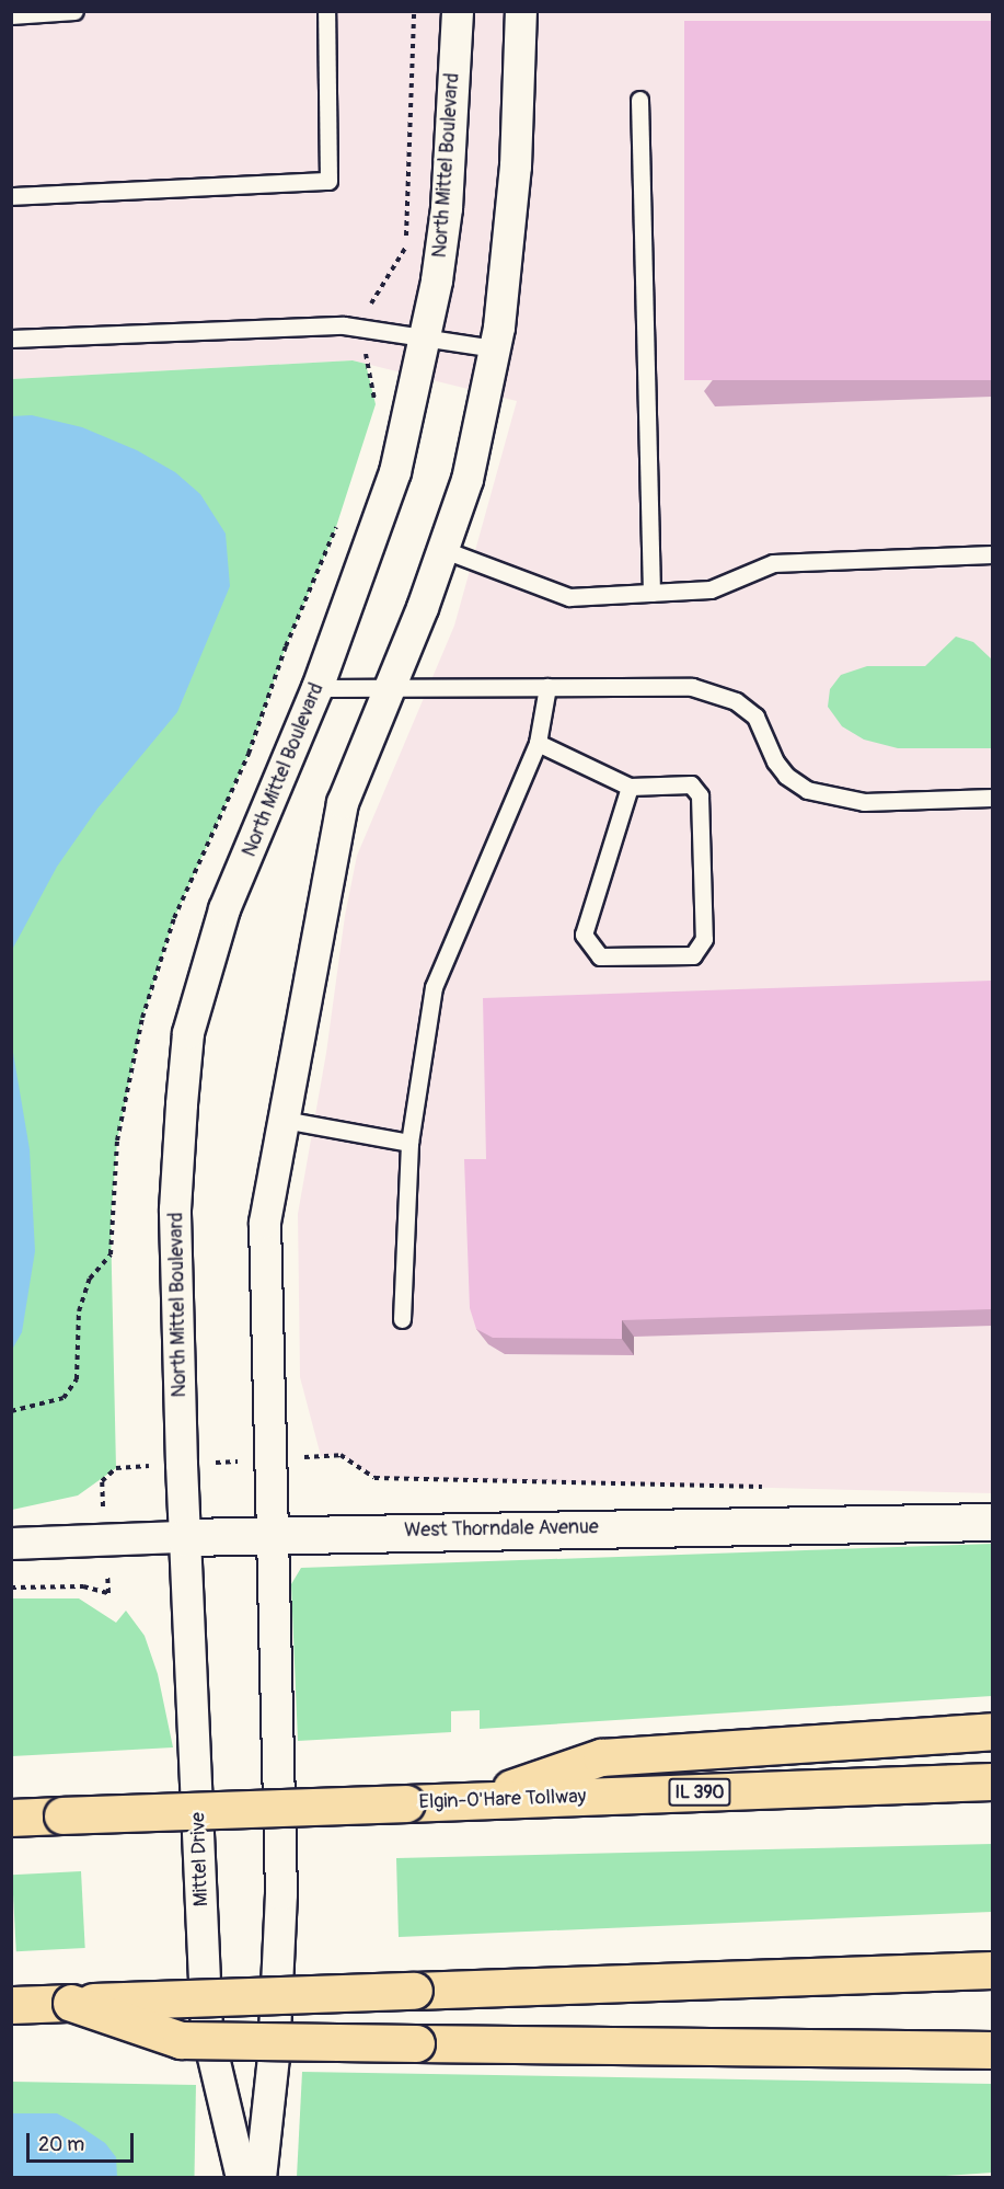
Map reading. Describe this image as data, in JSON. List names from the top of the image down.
{
  "streets": {
    "highway": ["IL 390", "Elgin-O'Hare Tollway"],
    "main road": ["West Thorndale Avenue"],
    "street": ["North Mittel Boulevard", "Mittel Drive"]
  },
  "crossings": [
    ["North Mittel Boulevard", "West Thorndale Avenue"],
    ["North Mittel Boulevard", "Mittel Drive"],
    ["West Thorndale Avenue", "Mittel Drive"]
  ],
  "scale_bar": "20 m"
}
